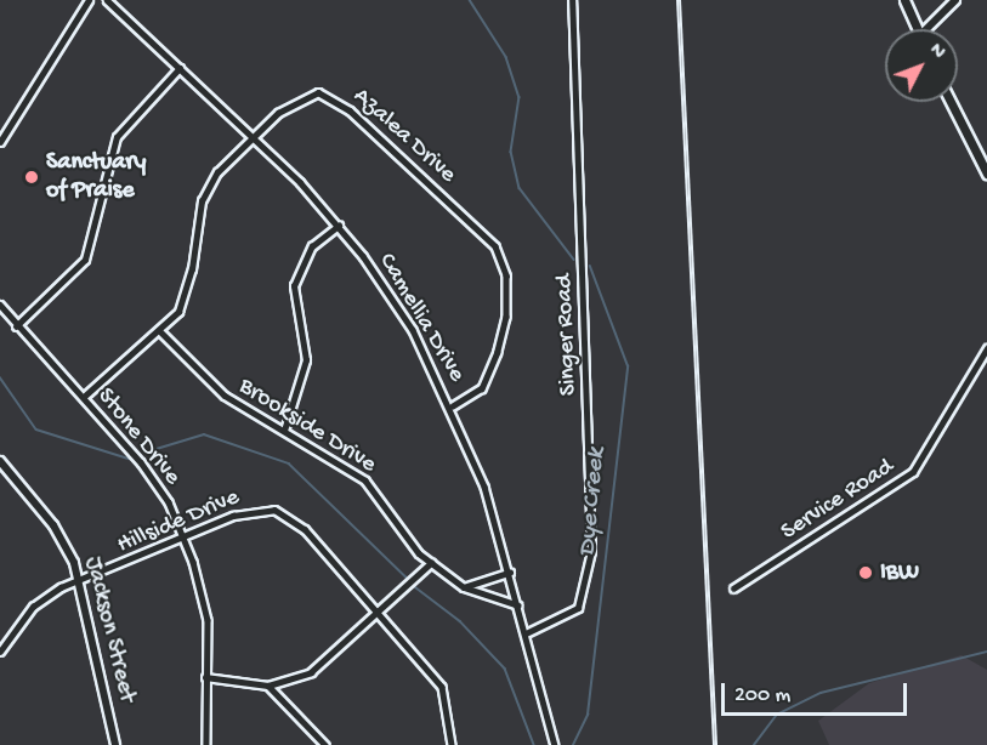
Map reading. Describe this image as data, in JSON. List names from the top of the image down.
{
  "streets": {
    "street": [
      "Azalea Drive",
      "Camellia Drive",
      "Singer Road",
      "Brookside Drive",
      "Stone Drive",
      "Service Road",
      "Hillside Drive",
      "Jackson Street"
    ]
  },
  "crossings": [
    ["Azalea Drive", "Camellia Drive"],
    ["Azalea Drive", "Brookside Drive"],
    ["Azalea Drive", "Stone Drive"],
    ["Camellia Drive", "Singer Road"],
    ["Camellia Drive", "Brookside Drive"],
    ["Stone Drive", "Hillside Drive"],
    ["Hillside Drive", "Jackson Street"]
  ],
  "water": ["Dye Creek"],
  "places": ["Sanctuary of Praise", "IBW"],
  "scale_bar": "200 m",
  "north": "top right"
}
